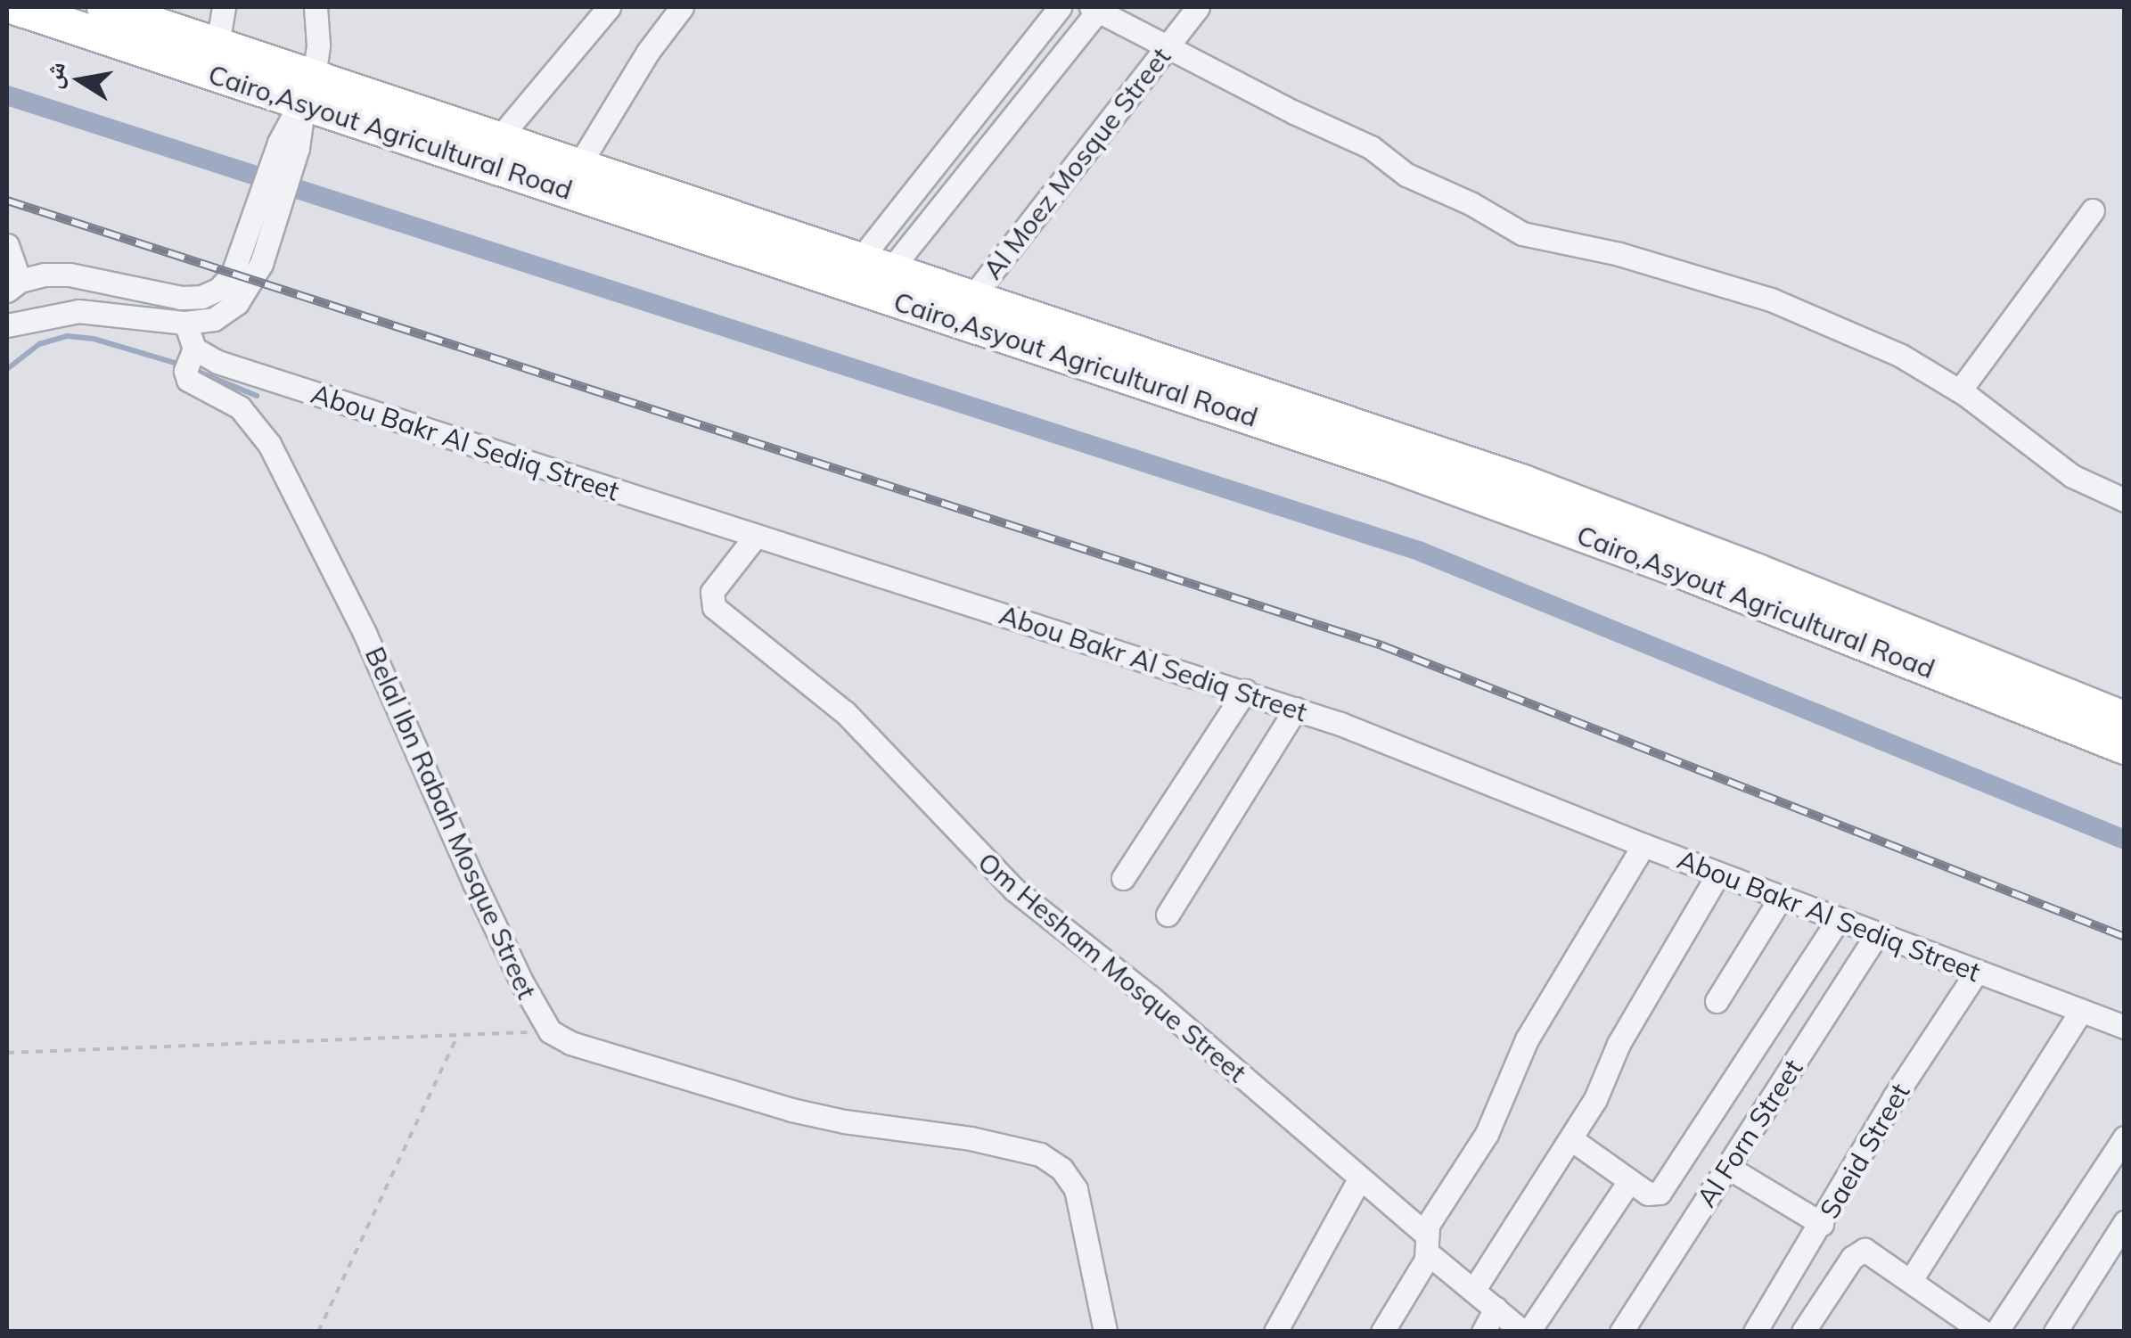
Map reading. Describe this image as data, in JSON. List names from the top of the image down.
{
  "streets": {
    "highway": ["Cairo,Asyout Agricultural Road"],
    "street": [
      "Al Moez Mosque Street",
      "Abou Bakr Al Sediq Street",
      "Belal Ibn Rabah Mosque Street",
      "Om Hesham Mosque Street",
      "Al Forn Street",
      "Saeid Street"
    ]
  },
  "crossings": [
    ["Cairo,Asyout Agricultural Road", "Al Moez Mosque Street"],
    ["Abou Bakr Al Sediq Street", "Belal Ibn Rabah Mosque Street"],
    ["Abou Bakr Al Sediq Street", "Om Hesham Mosque Street"],
    ["Abou Bakr Al Sediq Street", "Al Forn Street"],
    ["Abou Bakr Al Sediq Street", "Saeid Street"]
  ],
  "north": "left"
}
